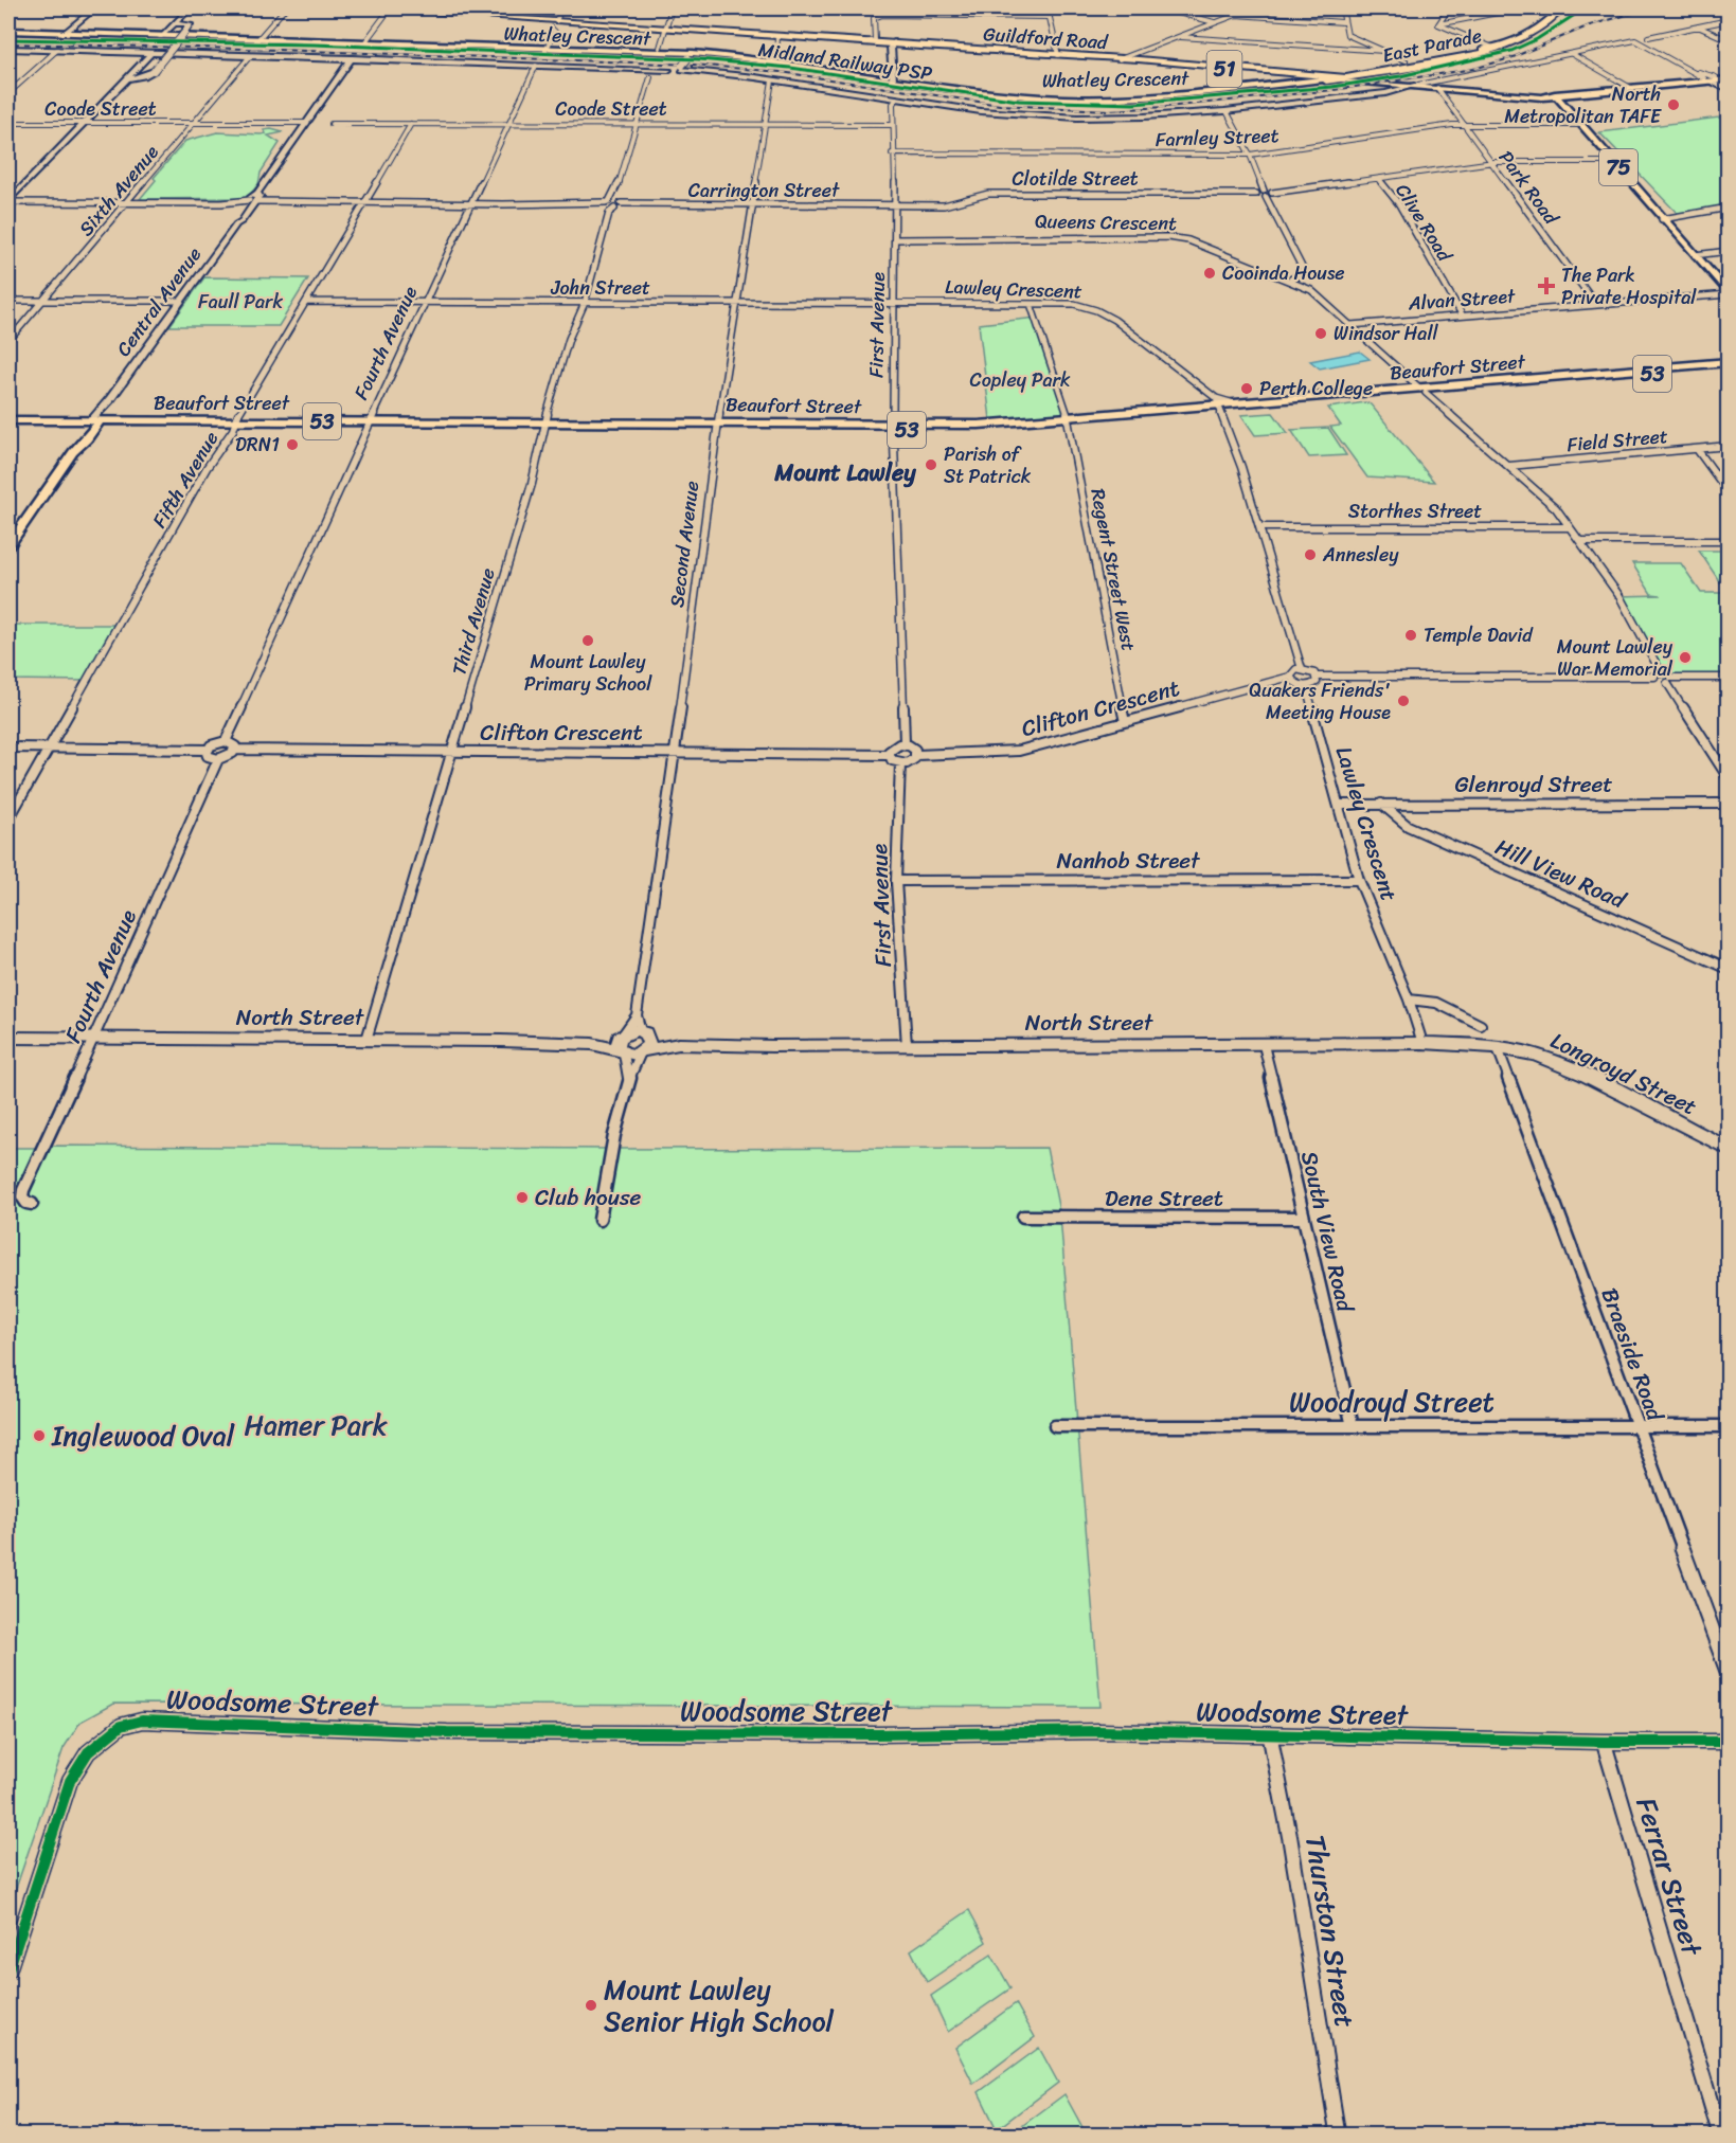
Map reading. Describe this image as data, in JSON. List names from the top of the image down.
{
  "streets": {
    "highway": ["Guildford Road", "East Parade", "51"],
    "main road": [
      "Whatley Crescent",
      "75",
      "Central Avenue",
      "Beaufort Street",
      "53",
      "North Street",
      "Longroyd Street"
    ],
    "street": [
      "Coode Street",
      "Farnley Street",
      "Clotilde Street",
      "Park Road",
      "Sixth Avenue",
      "Carrington Street",
      "Queens Crescent",
      "Clive Road",
      "John Street",
      "Lawley Crescent",
      "Alvan Street",
      "First Avenue",
      "Fourth Avenue",
      "Field Street",
      "Fifth Avenue",
      "Storthes Street",
      "Second Avenue",
      "Regent Street West",
      "Third Avenue",
      "Clifton Crescent",
      "Glenroyd Street",
      "Nanhob Street",
      "Hill View Road",
      "Dene Street",
      "South View Road",
      "Braeside Road",
      "Woodroyd Street",
      "Woodsome Street",
      "Ferrar Street",
      "Thurston Street"
    ],
    "cycle path": ["Midland Railway PSP"]
  },
  "crossings": [
    ["Whatley Crescent", "Guildford Road"],
    ["Whatley Crescent", "East Parade"],
    ["Guildford Road", "East Parade"],
    ["Guildford Road", "51"],
    ["Guildford Road", "75"],
    ["Guildford Road", "Park Road"],
    ["51", "75"],
    ["Coode Street", "Sixth Avenue"],
    ["Coode Street", "Central Avenue"],
    ["Coode Street", "First Avenue"],
    ["Coode Street", "Fourth Avenue"],
    ["Coode Street", "Fifth Avenue"],
    ["Coode Street", "Second Avenue"],
    ["Coode Street", "Third Avenue"],
    ["Farnley Street", "75"],
    ["Farnley Street", "Park Road"],
    ["Farnley Street", "First Avenue"],
    ["75", "Alvan Street"],
    ["Clotilde Street", "Carrington Street"],
    ["Clotilde Street", "First Avenue"],
    ["Park Road", "Alvan Street"],
    ["Sixth Avenue", "Carrington Street"],
    ["Carrington Street", "Central Avenue"],
    ["Carrington Street", "First Avenue"],
    ["Carrington Street", "Fourth Avenue"],
    ["Carrington Street", "Fifth Avenue"],
    ["Carrington Street", "Second Avenue"],
    ["Carrington Street", "Third Avenue"],
    ["Queens Crescent", "Alvan Street"],
    ["Queens Crescent", "First Avenue"],
    ["Queens Crescent", "Beaufort Street"],
    ["Queens Crescent", "Field Street"],
    ["Queens Crescent", "Storthes Street"],
    ["Clive Road", "Alvan Street"],
    ["John Street", "Lawley Crescent"],
    ["John Street", "First Avenue"],
    ["John Street", "Fourth Avenue"],
    ["John Street", "Fifth Avenue"],
    ["John Street", "Second Avenue"],
    ["John Street", "Third Avenue"],
    ["Lawley Crescent", "First Avenue"],
    ["Lawley Crescent", "Beaufort Street"],
    ["Lawley Crescent", "Regent Street West"],
    ["Lawley Crescent", "Glenroyd Street"],
    ["Lawley Crescent", "Nanhob Street"],
    ["Lawley Crescent", "North Street"],
    ["Central Avenue", "Beaufort Street"],
    ["First Avenue", "Beaufort Street"],
    ["First Avenue", "Clifton Crescent"],
    ["First Avenue", "Nanhob Street"],
    ["First Avenue", "North Street"],
    ["Fourth Avenue", "Beaufort Street"],
    ["Fourth Avenue", "North Street"],
    ["Beaufort Street", "Fifth Avenue"],
    ["Beaufort Street", "Second Avenue"],
    ["Beaufort Street", "Regent Street West"],
    ["Beaufort Street", "Third Avenue"],
    ["Second Avenue", "Clifton Crescent"],
    ["Second Avenue", "North Street"],
    ["Regent Street West", "Clifton Crescent"],
    ["Third Avenue", "Clifton Crescent"],
    ["Third Avenue", "North Street"],
    ["Glenroyd Street", "Hill View Road"],
    ["North Street", "Longroyd Street"],
    ["North Street", "South View Road"],
    ["North Street", "Braeside Road"],
    ["Longroyd Street", "Braeside Road"],
    ["Dene Street", "South View Road"],
    ["South View Road", "Woodroyd Street"],
    ["Braeside Road", "Woodroyd Street"],
    ["Woodsome Street", "Ferrar Street"],
    ["Woodsome Street", "Thurston Street"]
  ],
  "districts": ["Mount Lawley"],
  "parks": ["Faull Park", "Copley Park", "Hamer Park"],
  "places": {
    "other": [
      "North Metropolitan TAFE",
      "Cooinda House",
      "Windsor Hall",
      "Perth College",
      "DRN1",
      "Parish of St Patrick",
      "Annesley",
      "Temple David",
      "Mount Lawley Primary School",
      "Mount Lawley War Memorial",
      "Quakers Friends' Meeting House",
      "Club house",
      "Inglewood Oval",
      "Mount Lawley Senior High School"
    ],
    "health": ["The Park Private Hospital"]
  }
}
